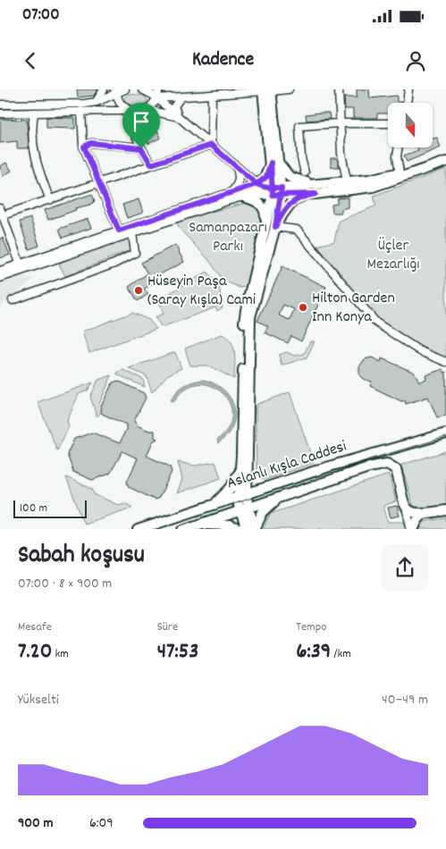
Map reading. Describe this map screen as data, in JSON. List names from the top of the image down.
{
  "streets": {
    "main road": ["Aslanlı Kışla Caddesi"]
  },
  "parks": ["Samanpazarı Parkı", "Üçler Mezarlığı"],
  "places": ["Hüseyin Paşa (Saray Kışla) Cami", "Hilton Garden Inn Konya"],
  "scale_bar": "100 m",
  "north": "bottom",
  "page": {
    "status": "07:00",
    "header": "Kadence",
    "scale": "100 m",
    "heading": ["Sabah koşusu", "07:00 · 8 × 900 m"],
    "stats": [
      ["Mesafe", "7.20 km"],
      ["Süre", "47:53"],
      ["Tempo", "6:39 /km"]
    ],
    "chart": ["Yükselti", "40–49 m"],
    "list": [
      {
        "name": "900 m",
        "note": "6:09"
      }
    ]
  }
}
